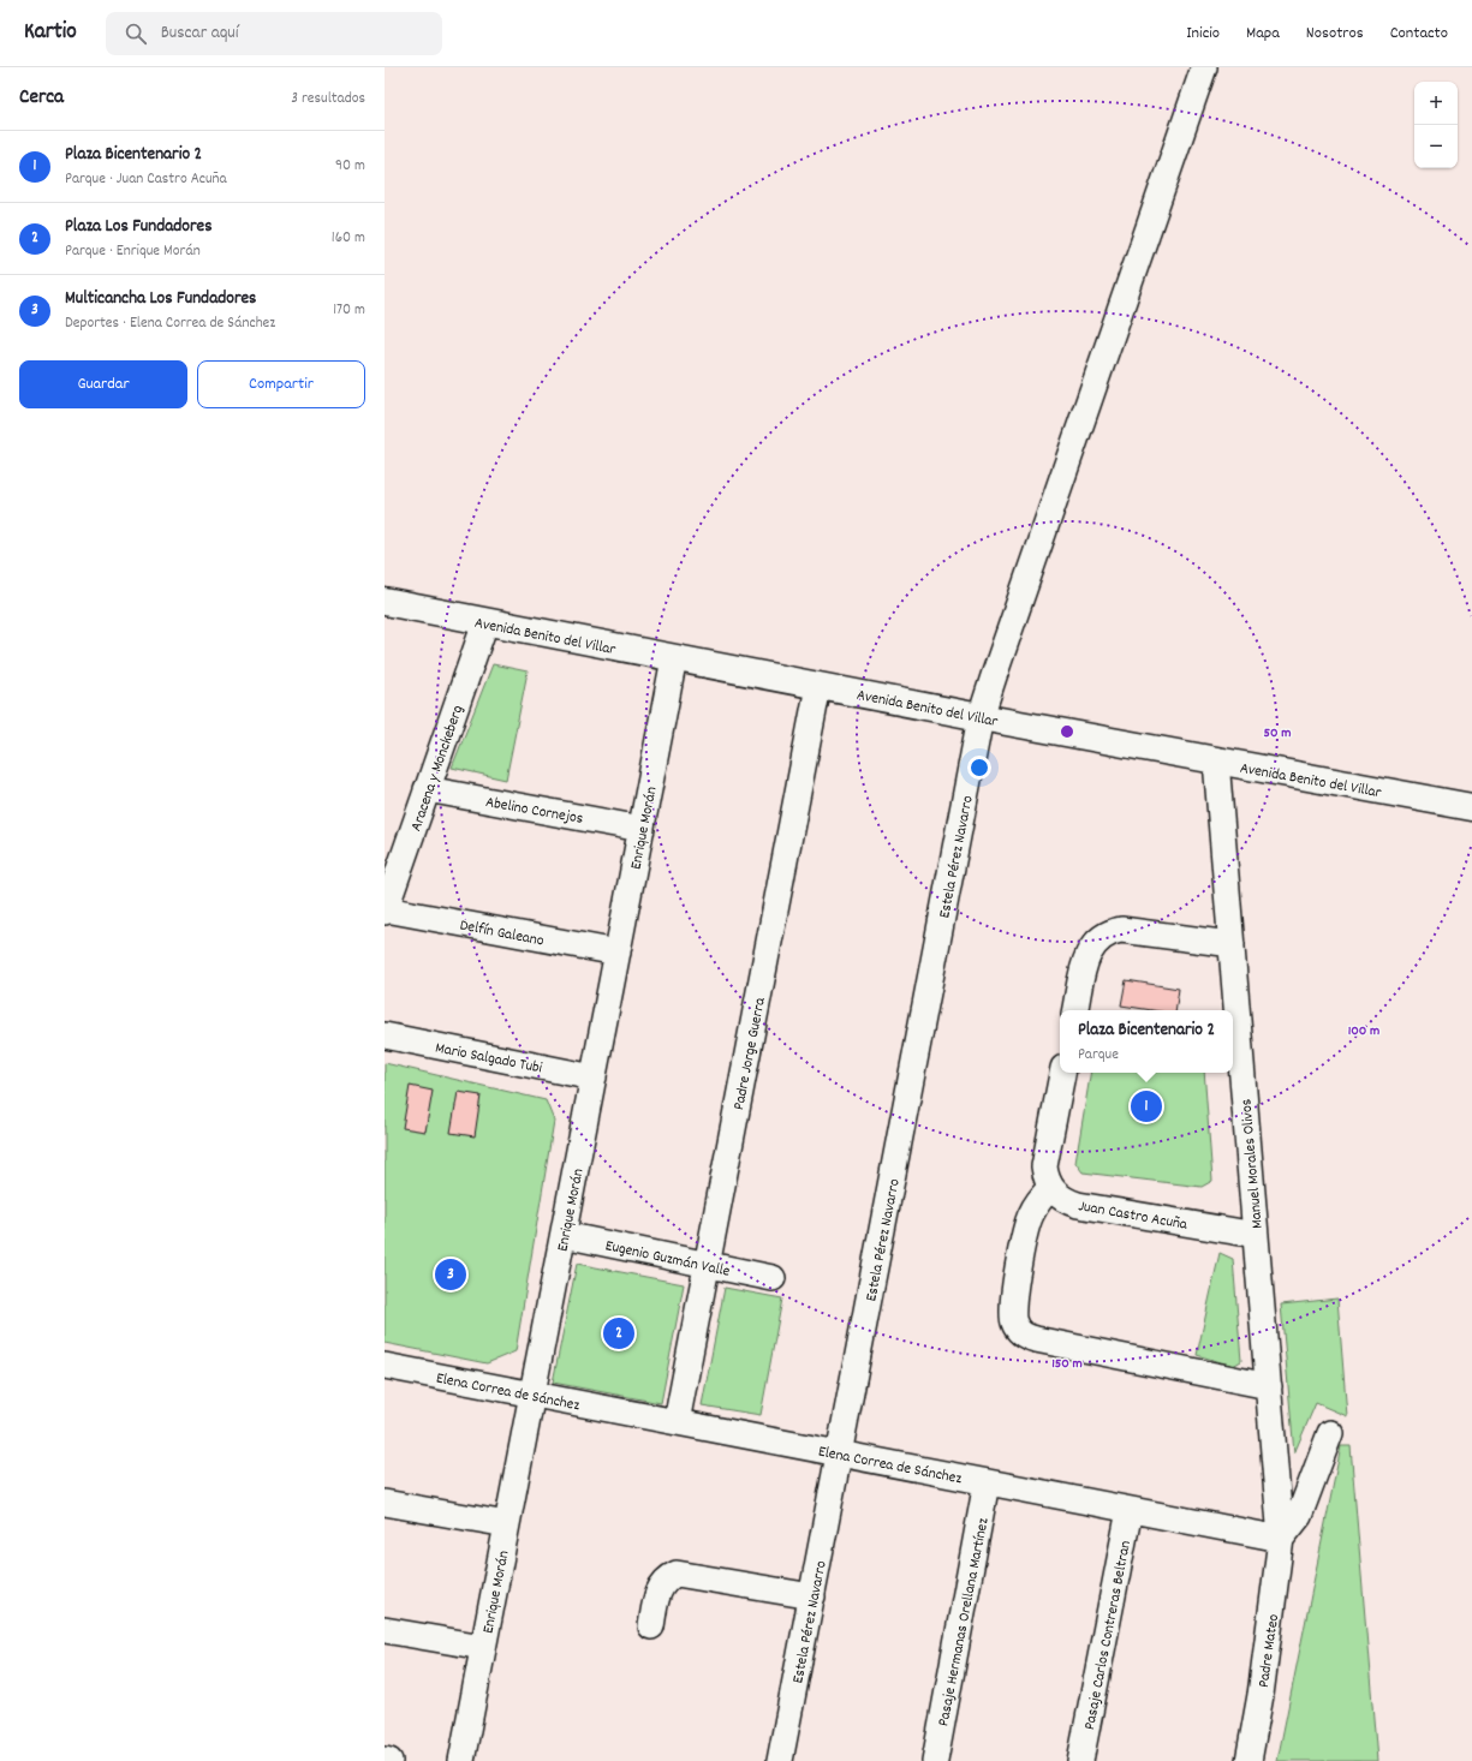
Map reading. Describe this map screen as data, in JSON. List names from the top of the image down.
{
  "streets": {
    "street": [
      "Avenida Benito del Villar",
      "Aracena y Monckeberg",
      "Abelino Cornejos",
      "Enrique Morán",
      "Estela Pérez Navarro",
      "Delfín Galeano",
      "Padre Jorge Guerra",
      "Mario Salgado Tubi",
      "Manuel Morales Olivos",
      "Juan Castro Acuña",
      "Eugenio Guzmán Valle",
      "Elena Correa de Sánchez",
      "Pasaje Hermanas Orellana Martínez",
      "Pasaje Carlos Contreras Beltran",
      "Padre Mateo"
    ]
  },
  "crossings": [
    ["Avenida Benito del Villar", "Aracena y Monckeberg"],
    ["Avenida Benito del Villar", "Enrique Morán"],
    ["Avenida Benito del Villar", "Estela Pérez Navarro"],
    ["Avenida Benito del Villar", "Padre Jorge Guerra"],
    ["Avenida Benito del Villar", "Manuel Morales Olivos"],
    ["Aracena y Monckeberg", "Abelino Cornejos"],
    ["Aracena y Monckeberg", "Delfín Galeano"],
    ["Abelino Cornejos", "Enrique Morán"],
    ["Enrique Morán", "Delfín Galeano"],
    ["Enrique Morán", "Mario Salgado Tubi"],
    ["Enrique Morán", "Eugenio Guzmán Valle"],
    ["Enrique Morán", "Elena Correa de Sánchez"],
    ["Estela Pérez Navarro", "Elena Correa de Sánchez"],
    ["Padre Jorge Guerra", "Eugenio Guzmán Valle"],
    ["Padre Jorge Guerra", "Elena Correa de Sánchez"],
    ["Manuel Morales Olivos", "Juan Castro Acuña"],
    ["Manuel Morales Olivos", "Elena Correa de Sánchez"],
    ["Manuel Morales Olivos", "Padre Mateo"],
    ["Elena Correa de Sánchez", "Pasaje Hermanas Orellana Martínez"],
    ["Elena Correa de Sánchez", "Pasaje Carlos Contreras Beltran"],
    ["Elena Correa de Sánchez", "Padre Mateo"]
  ],
  "page": {
    "header": "Kartio",
    "search": "Buscar aquí",
    "nav": [
      "Inicio",
      "Mapa",
      "Nosotros",
      "Contacto"
    ],
    "heading": ["Cerca", "3 resultados"],
    "map_buttons": ["+", "−"],
    "list": [
      {
        "mark": "1",
        "name": "Plaza Bicentenario 2",
        "note": "Parque · Juan Castro Acuña",
        "value": "90 m"
      },
      {
        "mark": "2",
        "name": "Plaza Los Fundadores",
        "note": "Parque · Enrique Morán",
        "value": "160 m"
      },
      {
        "mark": "3",
        "name": "Multicancha Los Fundadores",
        "note": "Deportes · Elena Correa de Sánchez",
        "value": "170 m"
      }
    ],
    "buttons": ["Guardar", "Compartir"],
    "popup": ["Plaza Bicentenario 2", "Parque"],
    "pins": ["1", "3", "2"]
  },
  "rings": ["50 m", "100 m", "150 m"]
}
